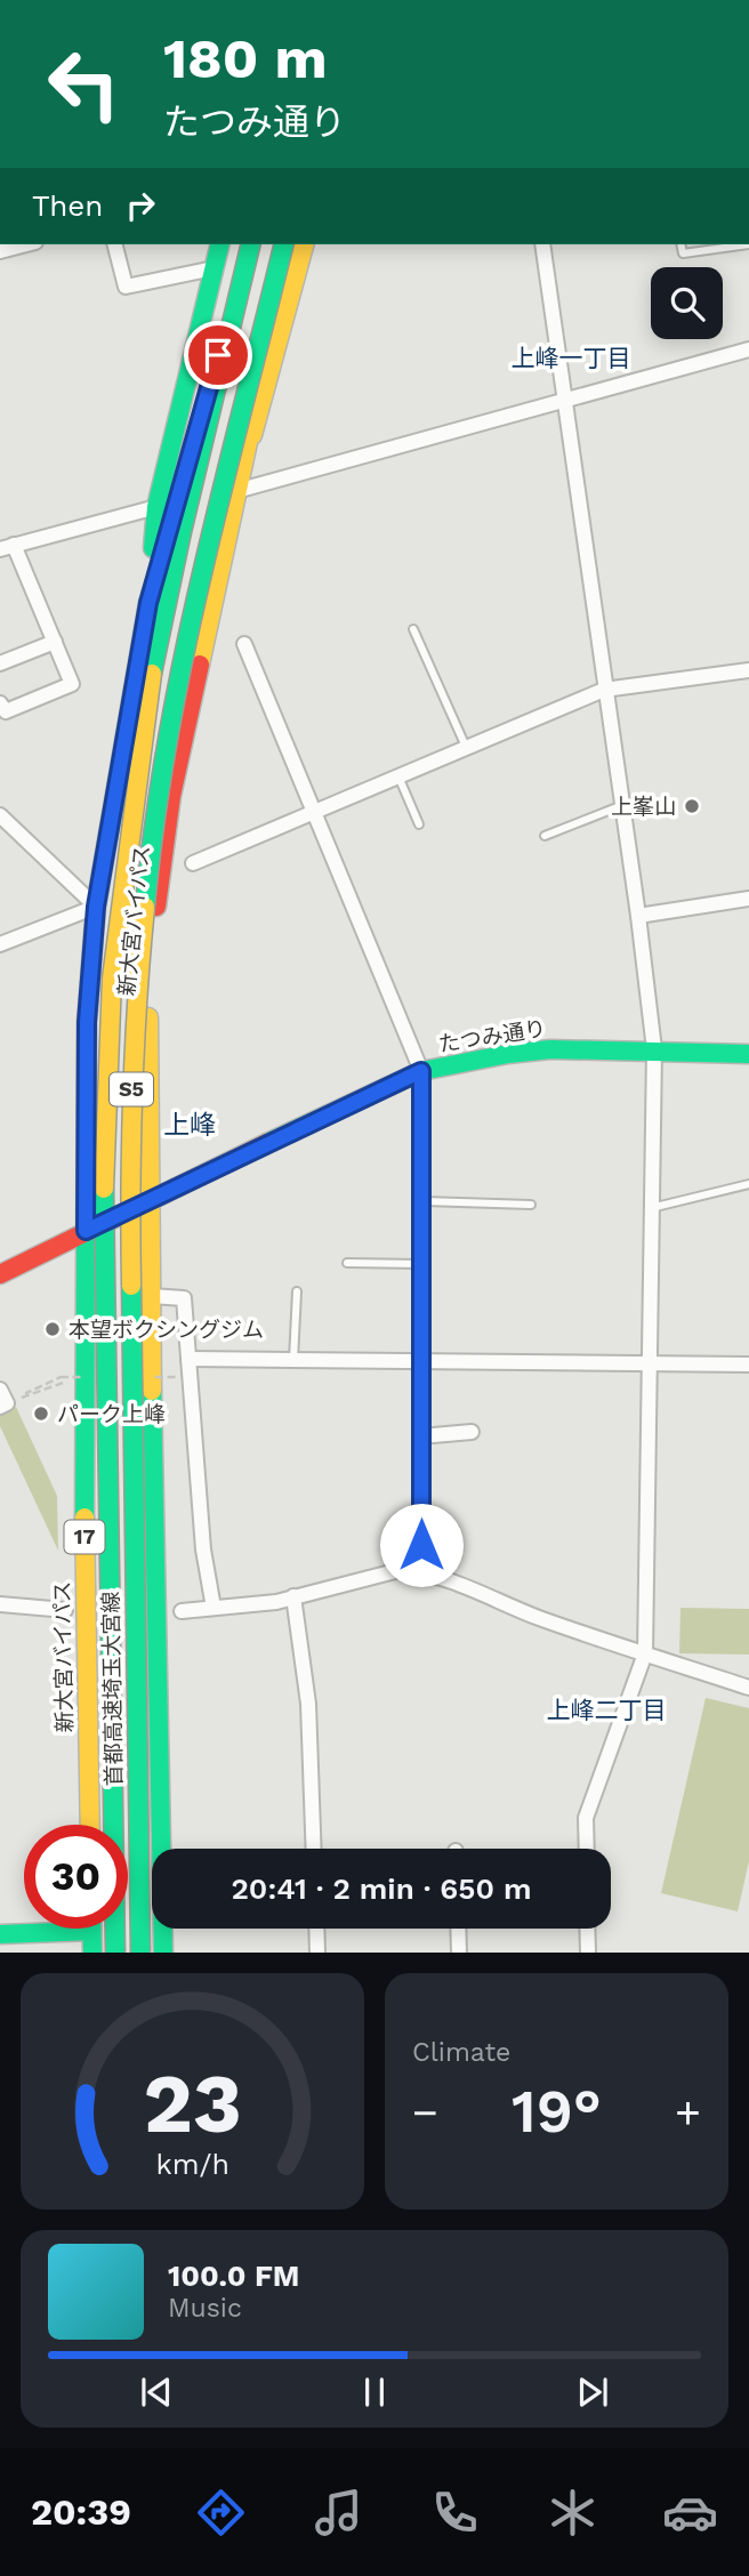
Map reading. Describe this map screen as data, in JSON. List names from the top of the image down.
{
  "streets": {
    "main road": [
      "新大宮バイパス",
      "たつみ通り",
      "S5",
      "17",
      "首都高速埼玉大宮線"
    ]
  },
  "crossings": [
    ["新大宮バイパス", "たつみ通り"],
    ["新大宮バイパス", "17"]
  ],
  "districts": ["上峰一丁目", "上峰", "上峰二丁目"],
  "places": ["上峯山", "本望ボクシングジム", "パーク上峰"],
  "page": {
    "turn": ["180 m", "たつみ通り"],
    "then": "Then",
    "limit": "30",
    "trip": "20:41 · 2 min · 650 m",
    "tile": "Climate",
    "heat": ["−", "19°", "+"],
    "song": ["100.0 FM", "Music"],
    "tabs": "20:39",
    "gauge": ["23", "km/h"]
  }
}
